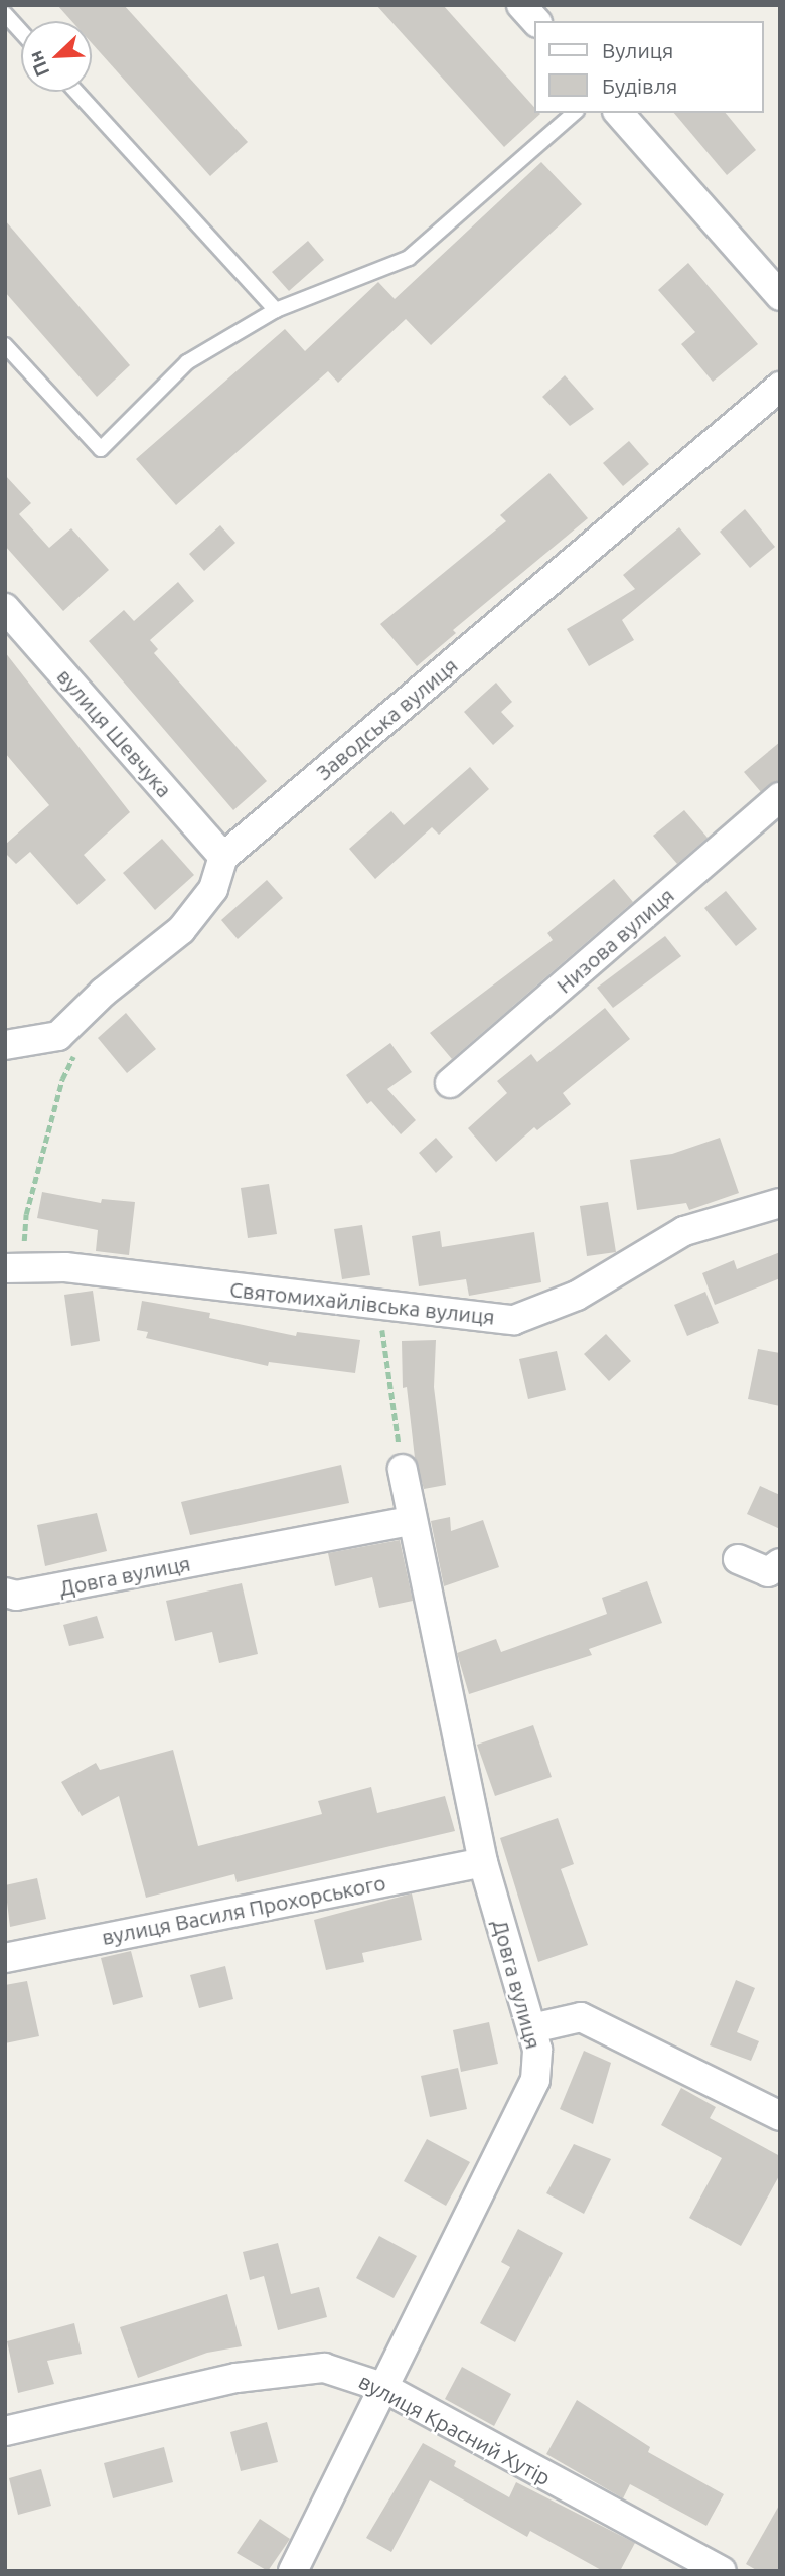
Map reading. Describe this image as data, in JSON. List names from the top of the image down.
{
  "streets": {
    "street": [
      "Заводська вулиця",
      "вулиця Шевчука",
      "Низова вулиця",
      "Святомихайлівська вулиця",
      "Довга вулиця",
      "вулиця Василя Прохорського",
      "вулиця Красний Хутір"
    ]
  },
  "crossings": [
    ["Заводська вулиця", "вулиця Шевчука"],
    ["Довга вулиця", "вулиця Василя Прохорського"],
    ["Довга вулиця", "вулиця Красний Хутір"]
  ],
  "legend": ["Вулиця", "Будівля"],
  "north": "bottom left"
}
